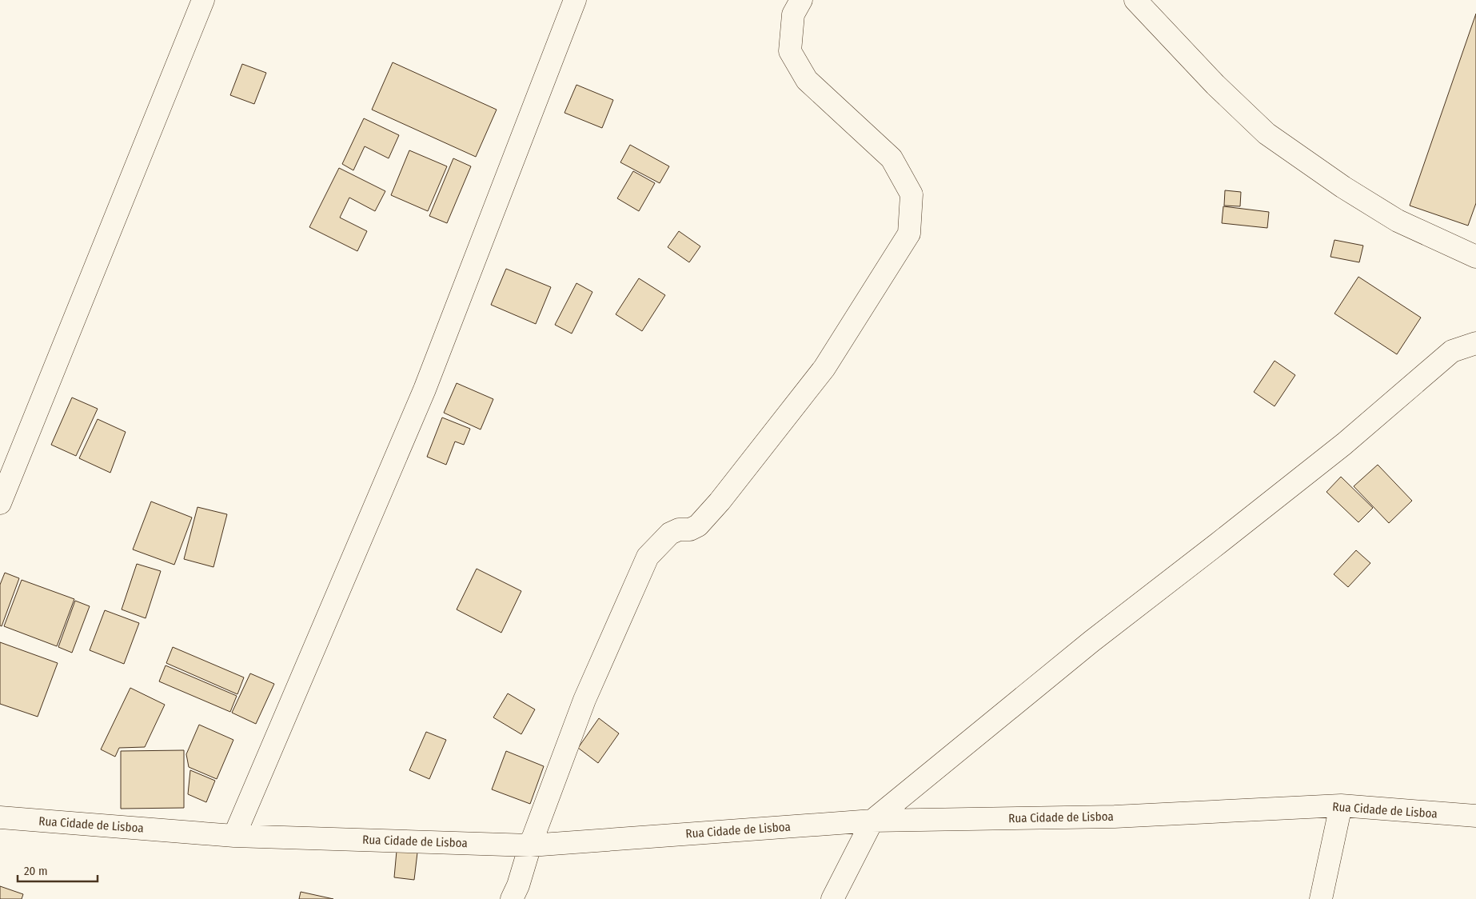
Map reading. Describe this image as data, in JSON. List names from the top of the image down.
{
  "streets": {
    "street": ["Rua Cidade de Lisboa"]
  },
  "scale_bar": "20 m"
}
